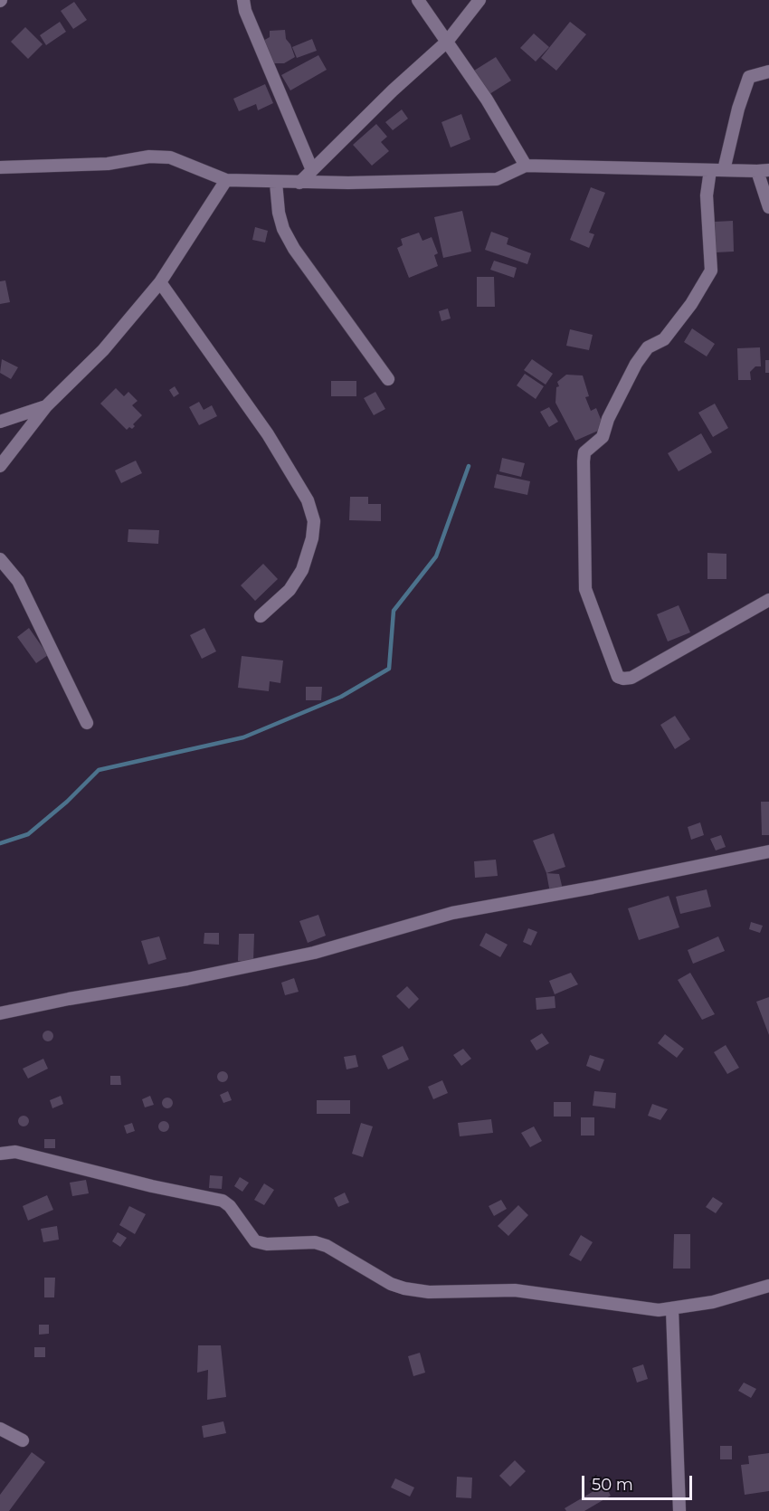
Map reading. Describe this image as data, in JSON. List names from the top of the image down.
{
  "scale_bar": "50 m"
}
